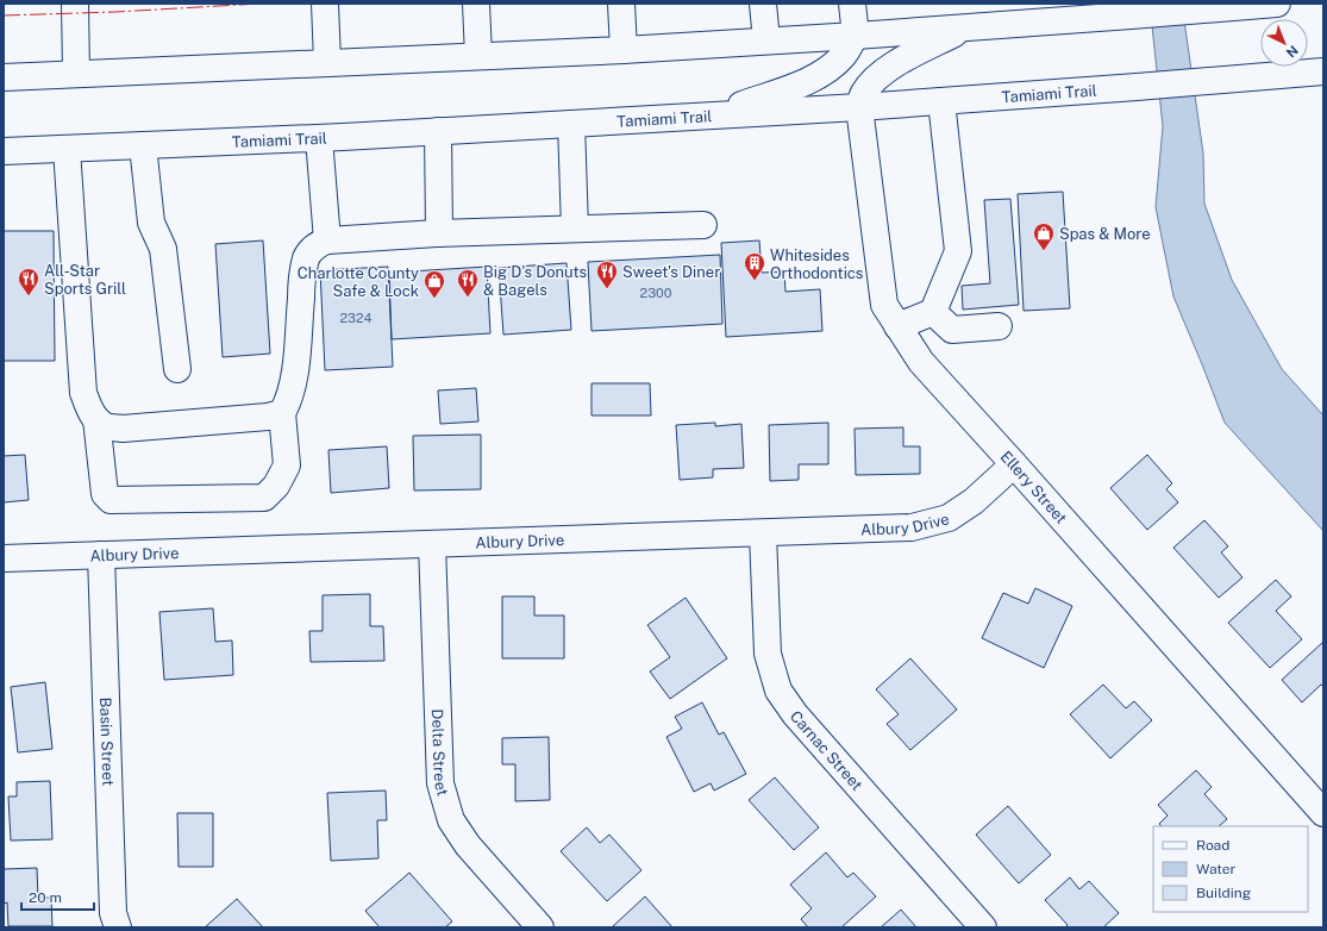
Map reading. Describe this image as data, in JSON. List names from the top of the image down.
{
  "streets": {
    "street": [
      "Tamiami Trail",
      "Ellery Street",
      "Albury Drive",
      "Basin Street",
      "Carnac Street",
      "Delta Street"
    ]
  },
  "crossings": [
    ["Tamiami Trail", "Ellery Street"],
    ["Ellery Street", "Albury Drive"],
    ["Albury Drive", "Basin Street"],
    ["Albury Drive", "Carnac Street"],
    ["Albury Drive", "Delta Street"]
  ],
  "places": {
    "shop": ["Spas & More", "Charlotte County Safe & Lock"],
    "building": ["Whitesides Orthodontics"],
    "restaurant": ["Sweet's Diner", "All-Star Sports Grill", "Big D's Donuts & Bagels"]
  },
  "house_numbers": ["2300", "2324"],
  "legend": ["Road", "Water", "Building"],
  "scale_bar": "20 m",
  "north": "bottom right"
}
